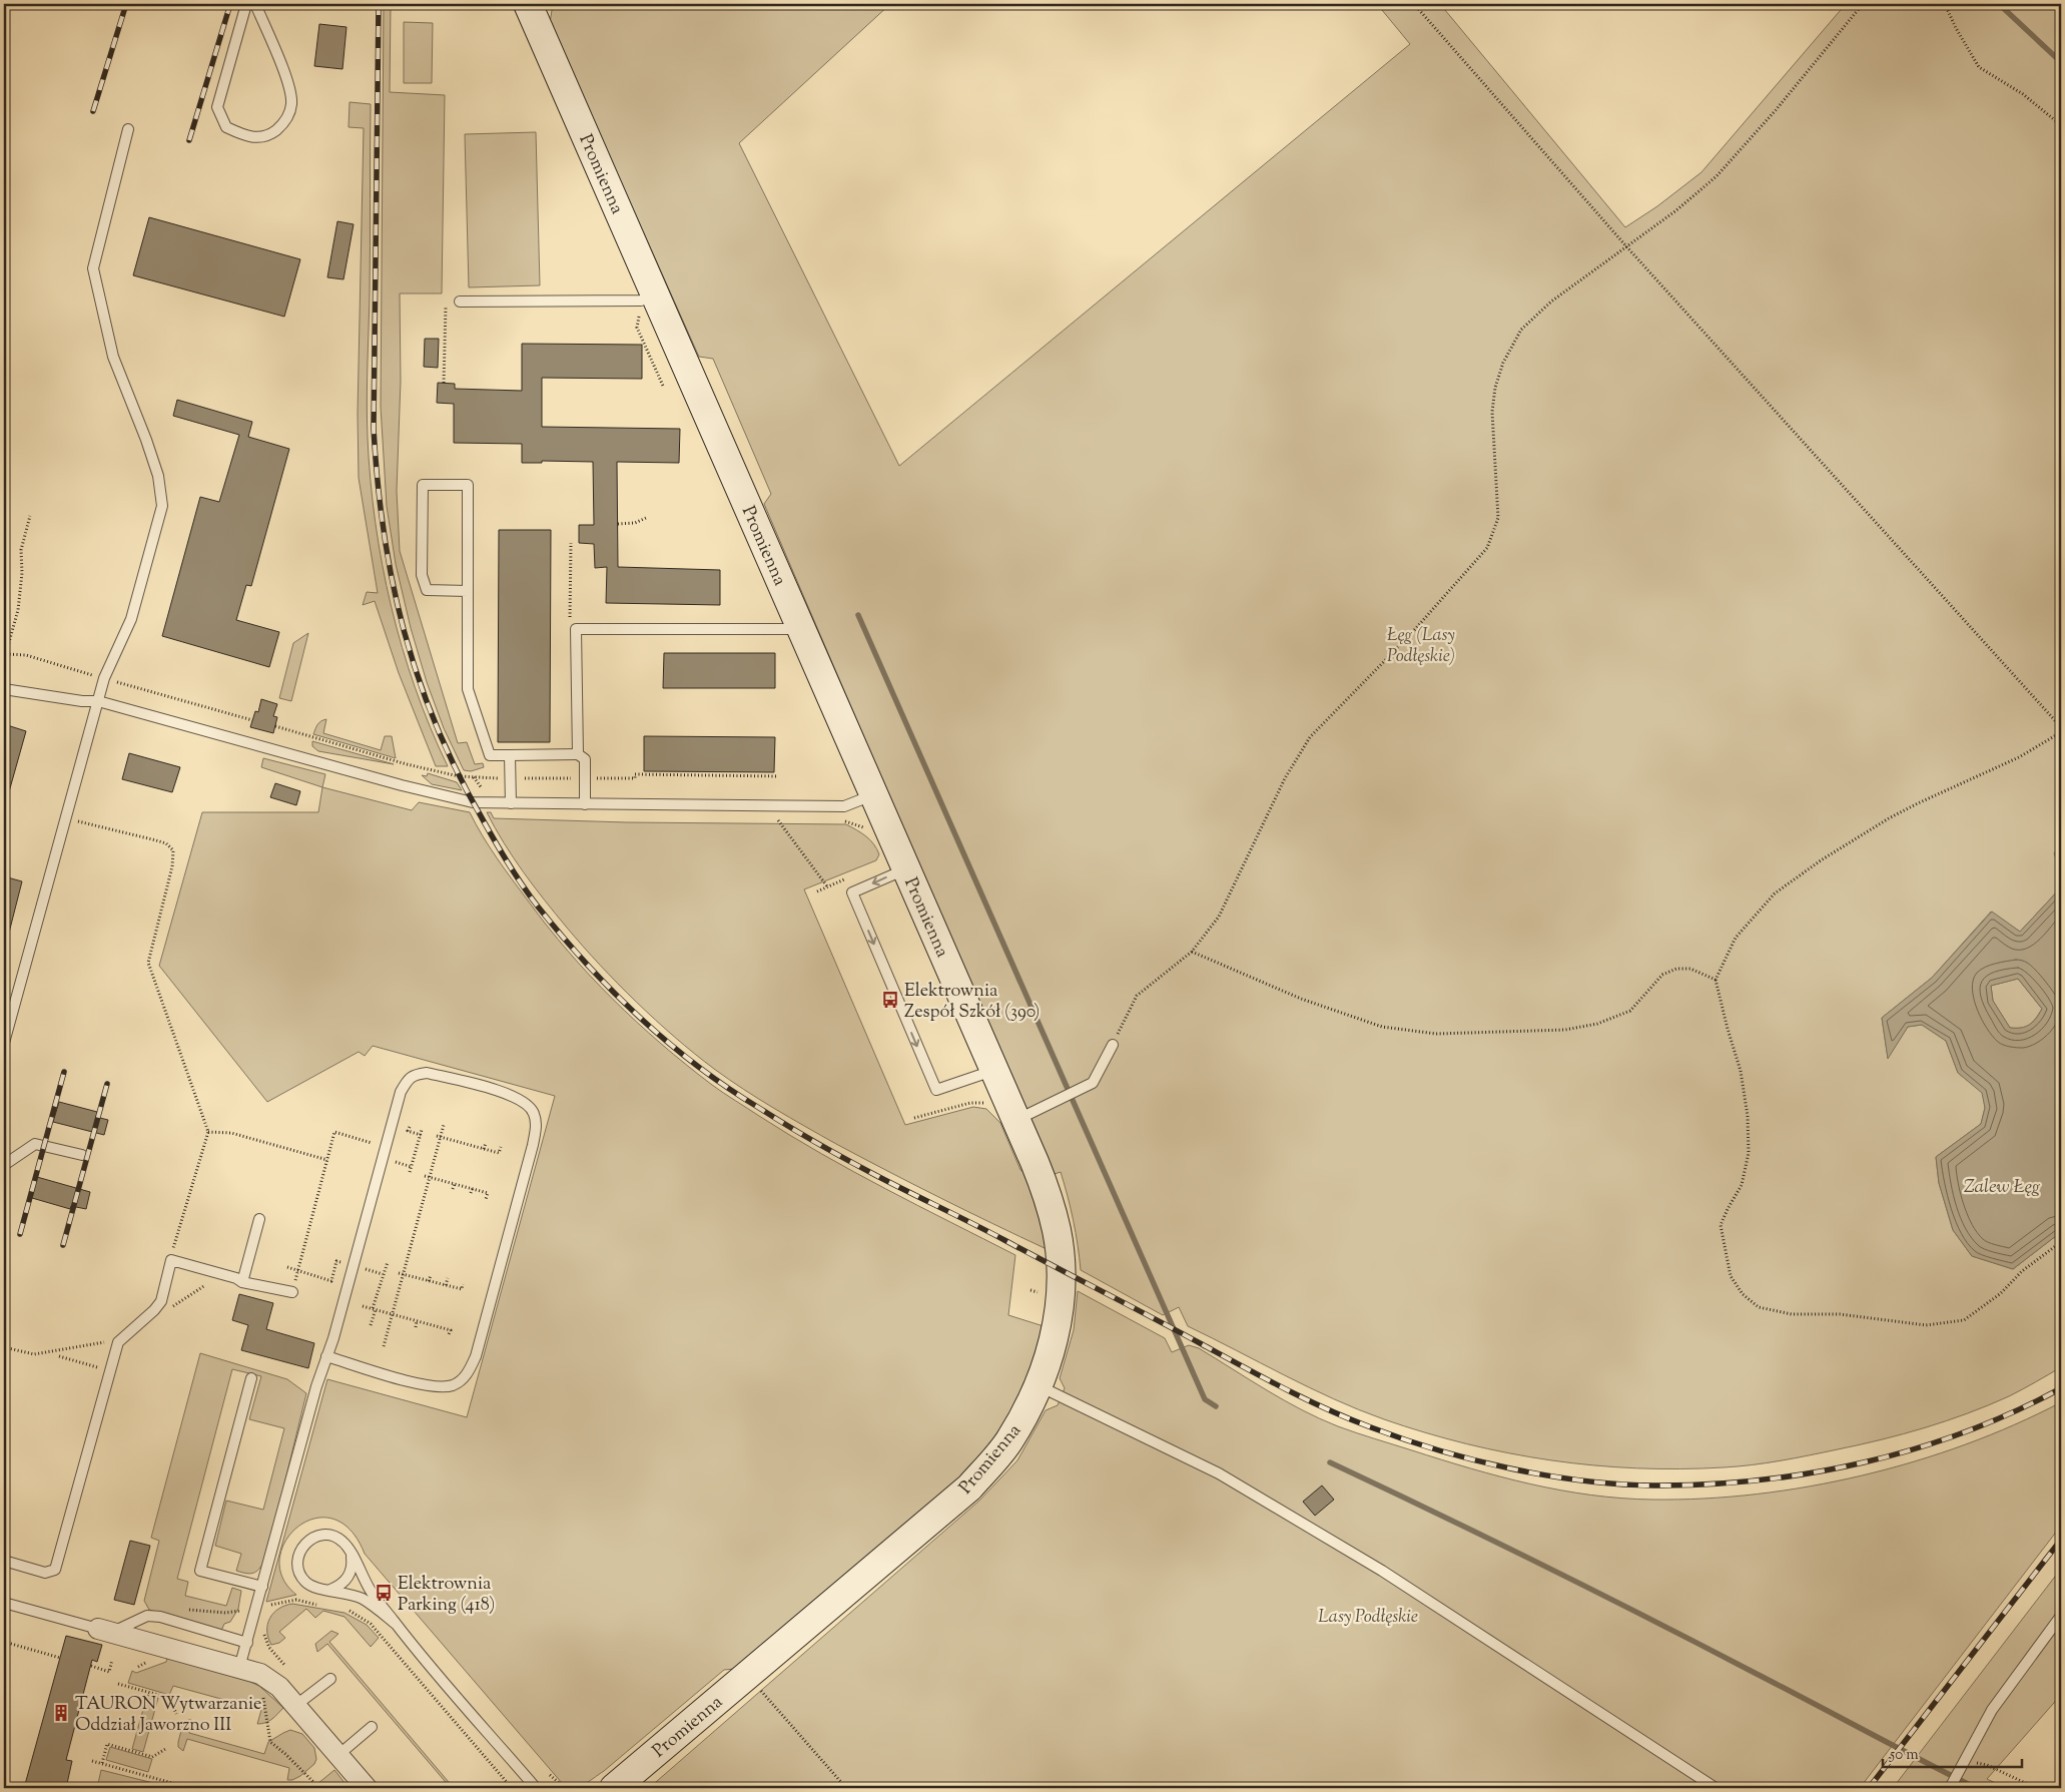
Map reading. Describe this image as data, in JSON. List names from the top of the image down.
{
  "streets": {
    "street": ["Promienna"]
  },
  "water": ["Zalew Łęg"],
  "parks": ["Łęg (Lasy Podłęskie)", "Lasy Podłęskie"],
  "places": {
    "bus stop": ["Elektrownia Zespół Szkół (390)", "Elektrownia Parking (418)"],
    "building": ["TAURON Wytwarzanie Oddział Jaworzno III"]
  },
  "scale_bar": "50 m"
}
